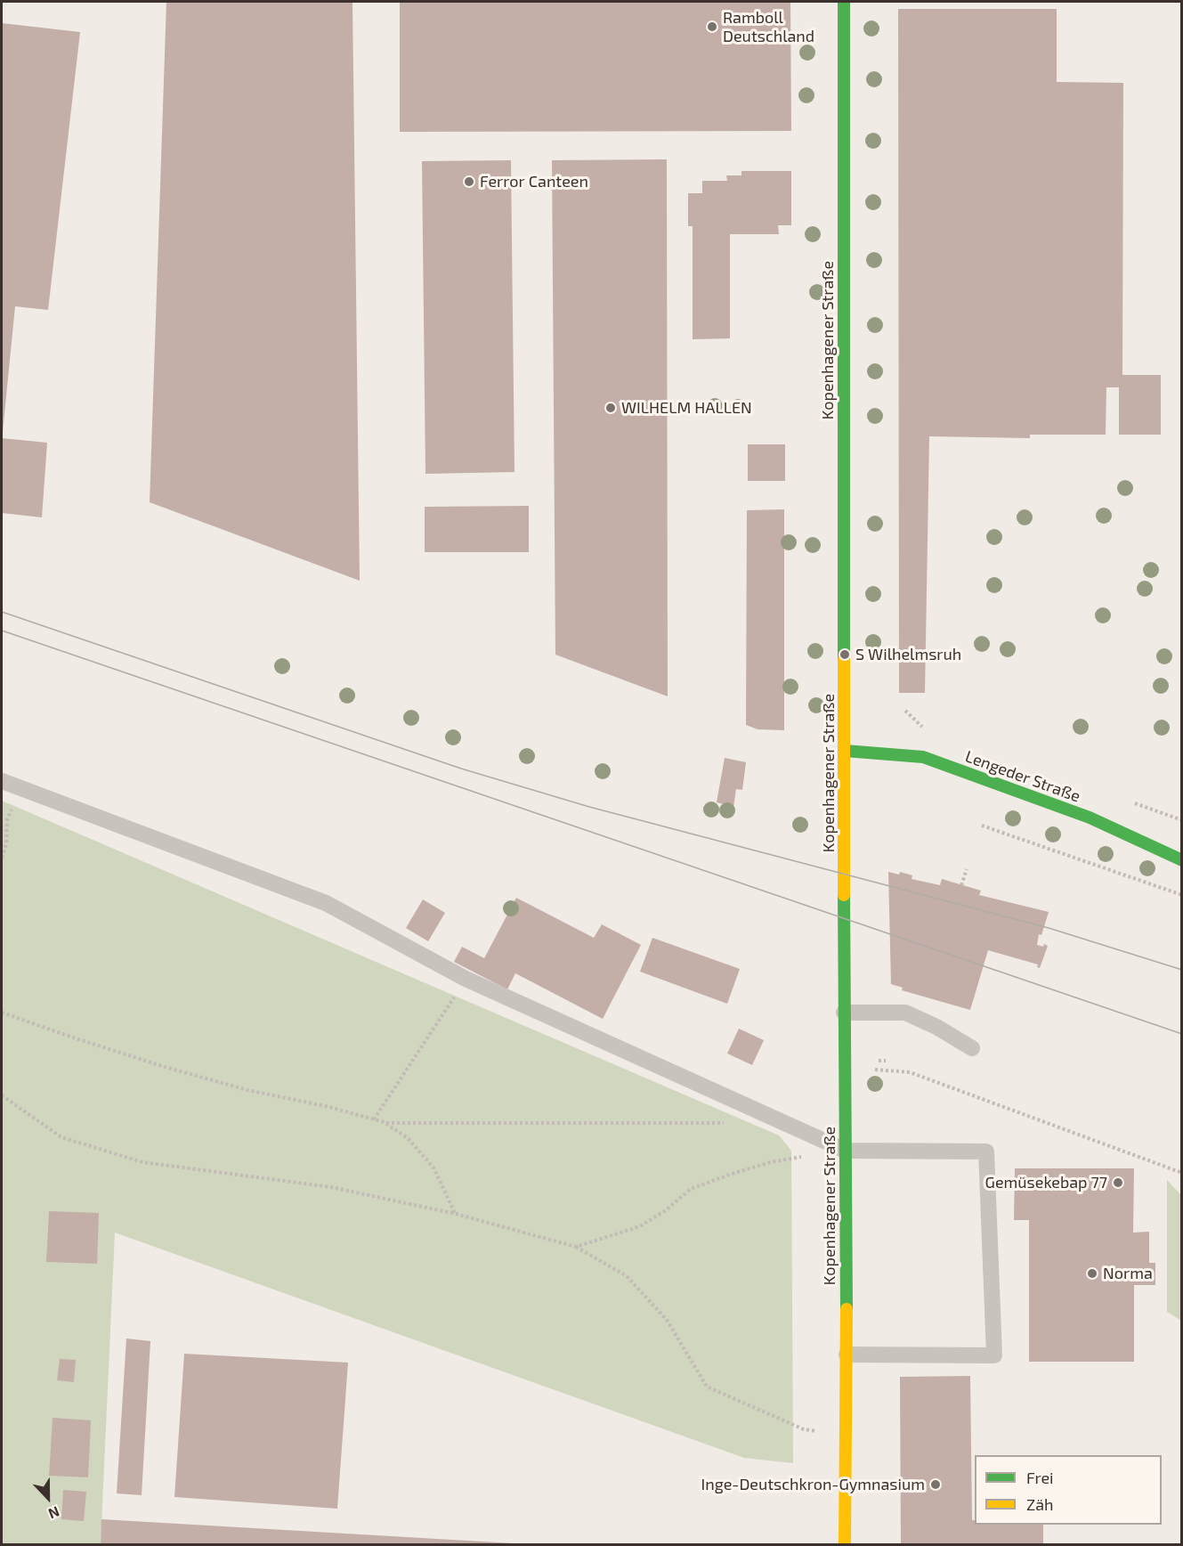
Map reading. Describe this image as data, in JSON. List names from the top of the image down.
{
  "streets": {
    "main road": ["Kopenhagener Straße", "Lengeder Straße"]
  },
  "crossings": [
    ["Kopenhagener Straße", "Lengeder Straße"]
  ],
  "places": [
    "Ramboll Deutschland",
    "Ferror Canteen",
    "WILHELM HALLEN",
    "S Wilhelmsruh",
    "Gemüsekebap 77",
    "Norma",
    "Inge-Deutschkron-Gymnasium"
  ],
  "legend": ["Frei", "Zäh"],
  "north": "bottom"
}
